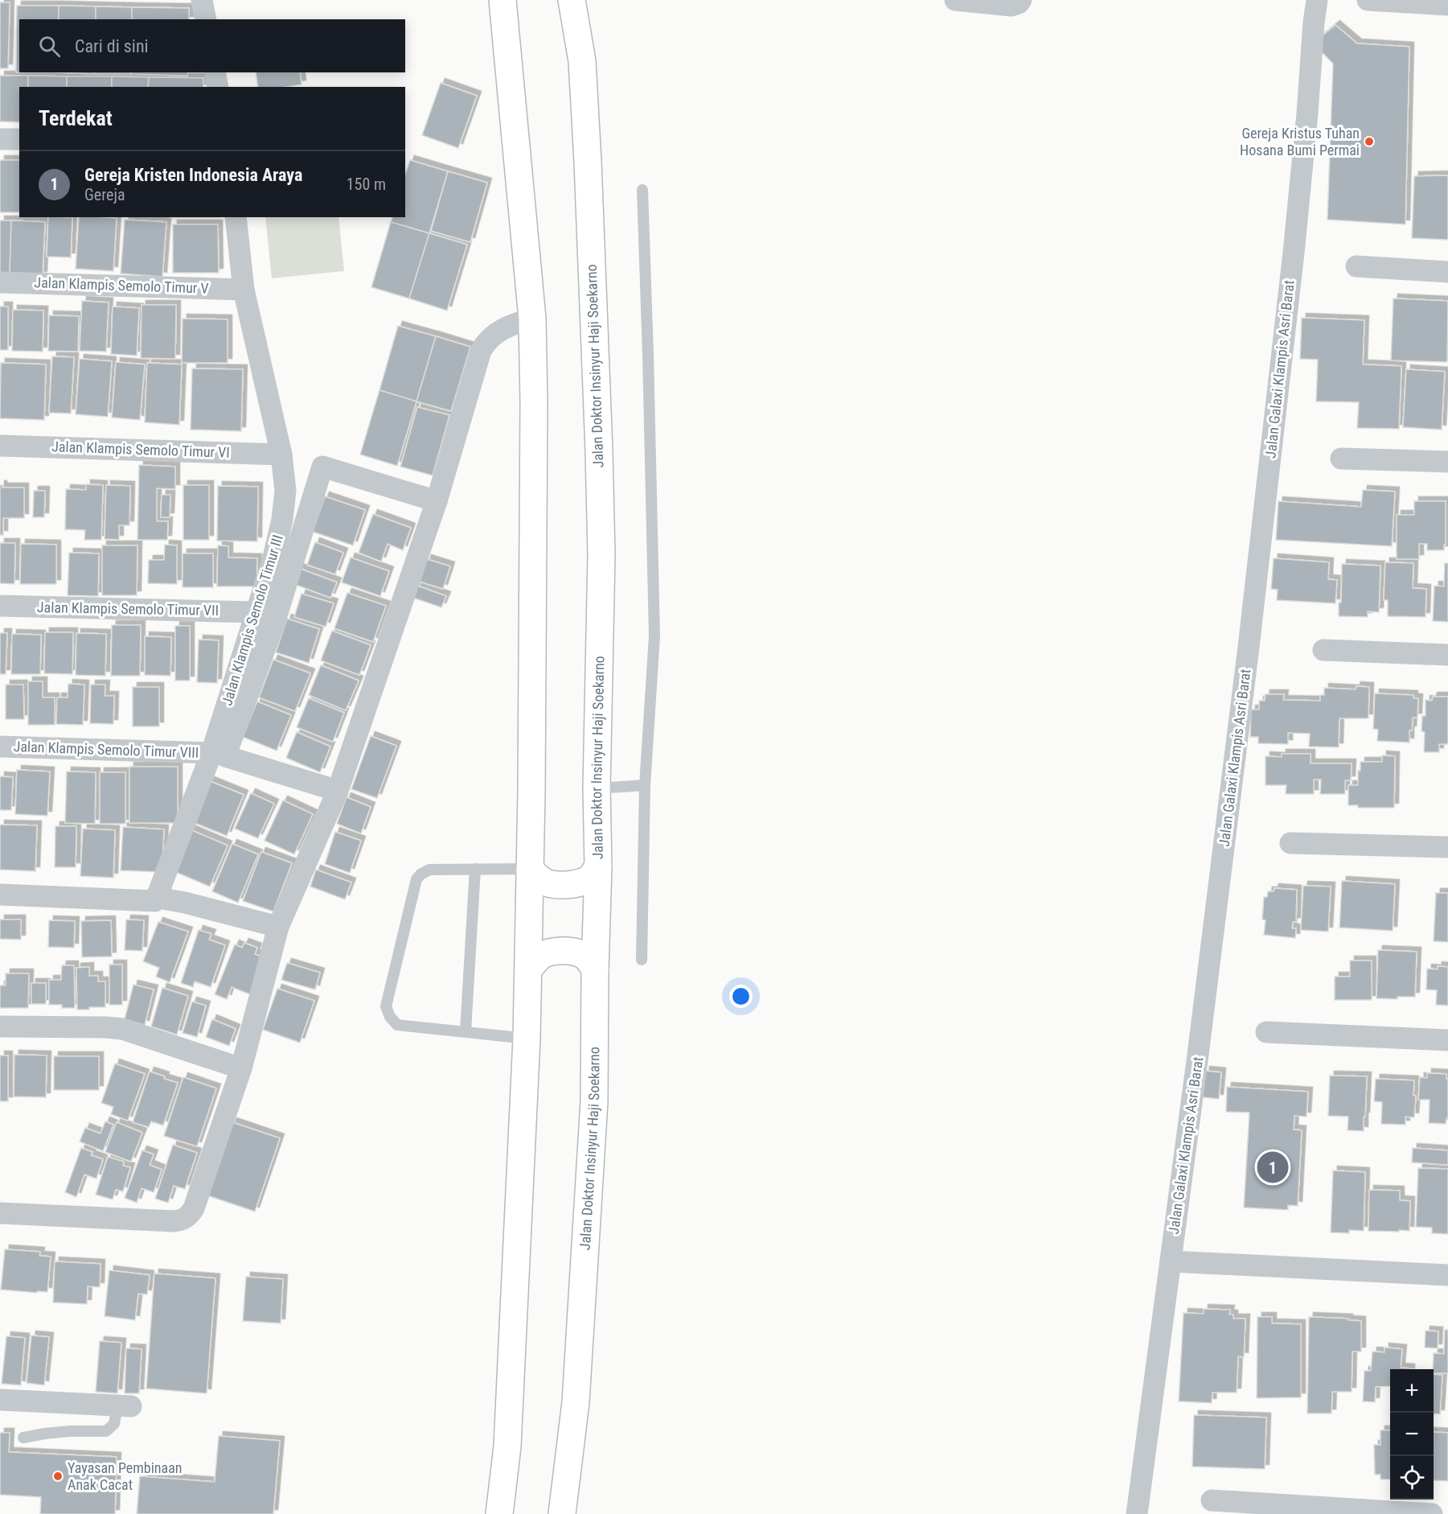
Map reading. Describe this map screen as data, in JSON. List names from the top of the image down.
{
  "streets": {
    "main road": ["Jalan Doktor Insinyur Haji Soekarno"],
    "street": [
      "Jalan Klampis Semolo Timur V",
      "Jalan Galaxi Klampis Asri Barat",
      "Jalan Klampis Semolo Timur VI",
      "Jalan Klampis Semolo Timur VII",
      "Jalan Klampis Semolo Timur III",
      "Jalan Klampis Semolo Timur VIII"
    ]
  },
  "crossings": [
    ["Jalan Klampis Semolo Timur V", "Jalan Klampis Semolo Timur III"],
    ["Jalan Klampis Semolo Timur VI", "Jalan Klampis Semolo Timur III"],
    ["Jalan Klampis Semolo Timur VII", "Jalan Klampis Semolo Timur III"],
    ["Jalan Klampis Semolo Timur III", "Jalan Klampis Semolo Timur VIII"]
  ],
  "places": ["Gereja Kristus Tuhan Hosana Bumi Permai", "Yayasan Pembinaan Anak Cacat"],
  "page": {
    "search": "Cari di sini",
    "heading": "Terdekat",
    "list": [
      {
        "mark": "1",
        "name": "Gereja Kristen Indonesia Araya",
        "note": "Gereja",
        "value": "150 m"
      }
    ],
    "pins": "1",
    "map_buttons": ["+", "−"]
  }
}
